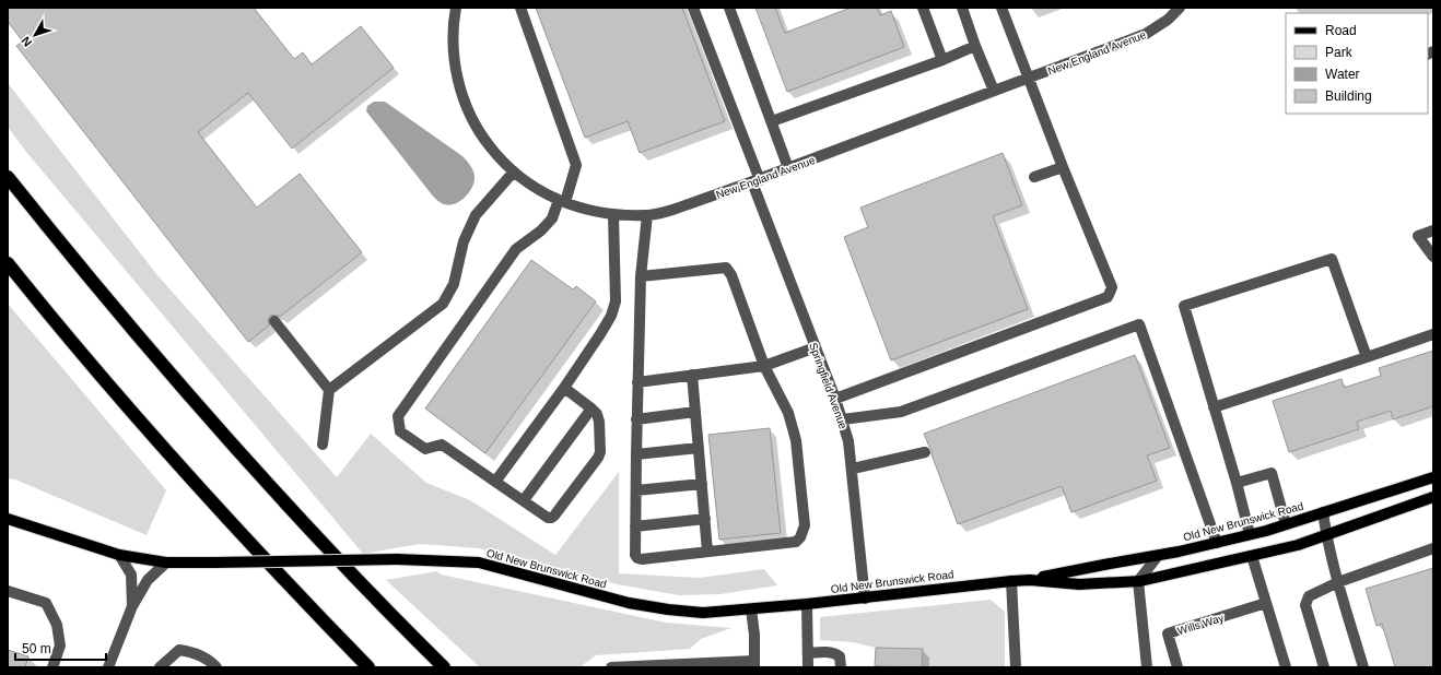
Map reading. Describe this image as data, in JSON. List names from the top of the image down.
{
  "streets": {
    "main road": ["Old New Brunswick Road"],
    "street": ["New England Avenue", "Springfield Avenue", "Wills Way"]
  },
  "crossings": [
    ["New England Avenue", "Springfield Avenue"],
    ["Springfield Avenue", "Old New Brunswick Road"]
  ],
  "legend": [
    "Road",
    "Park",
    "Water",
    "Building"
  ],
  "scale_bar": "50 m",
  "north": "bottom left"
}
